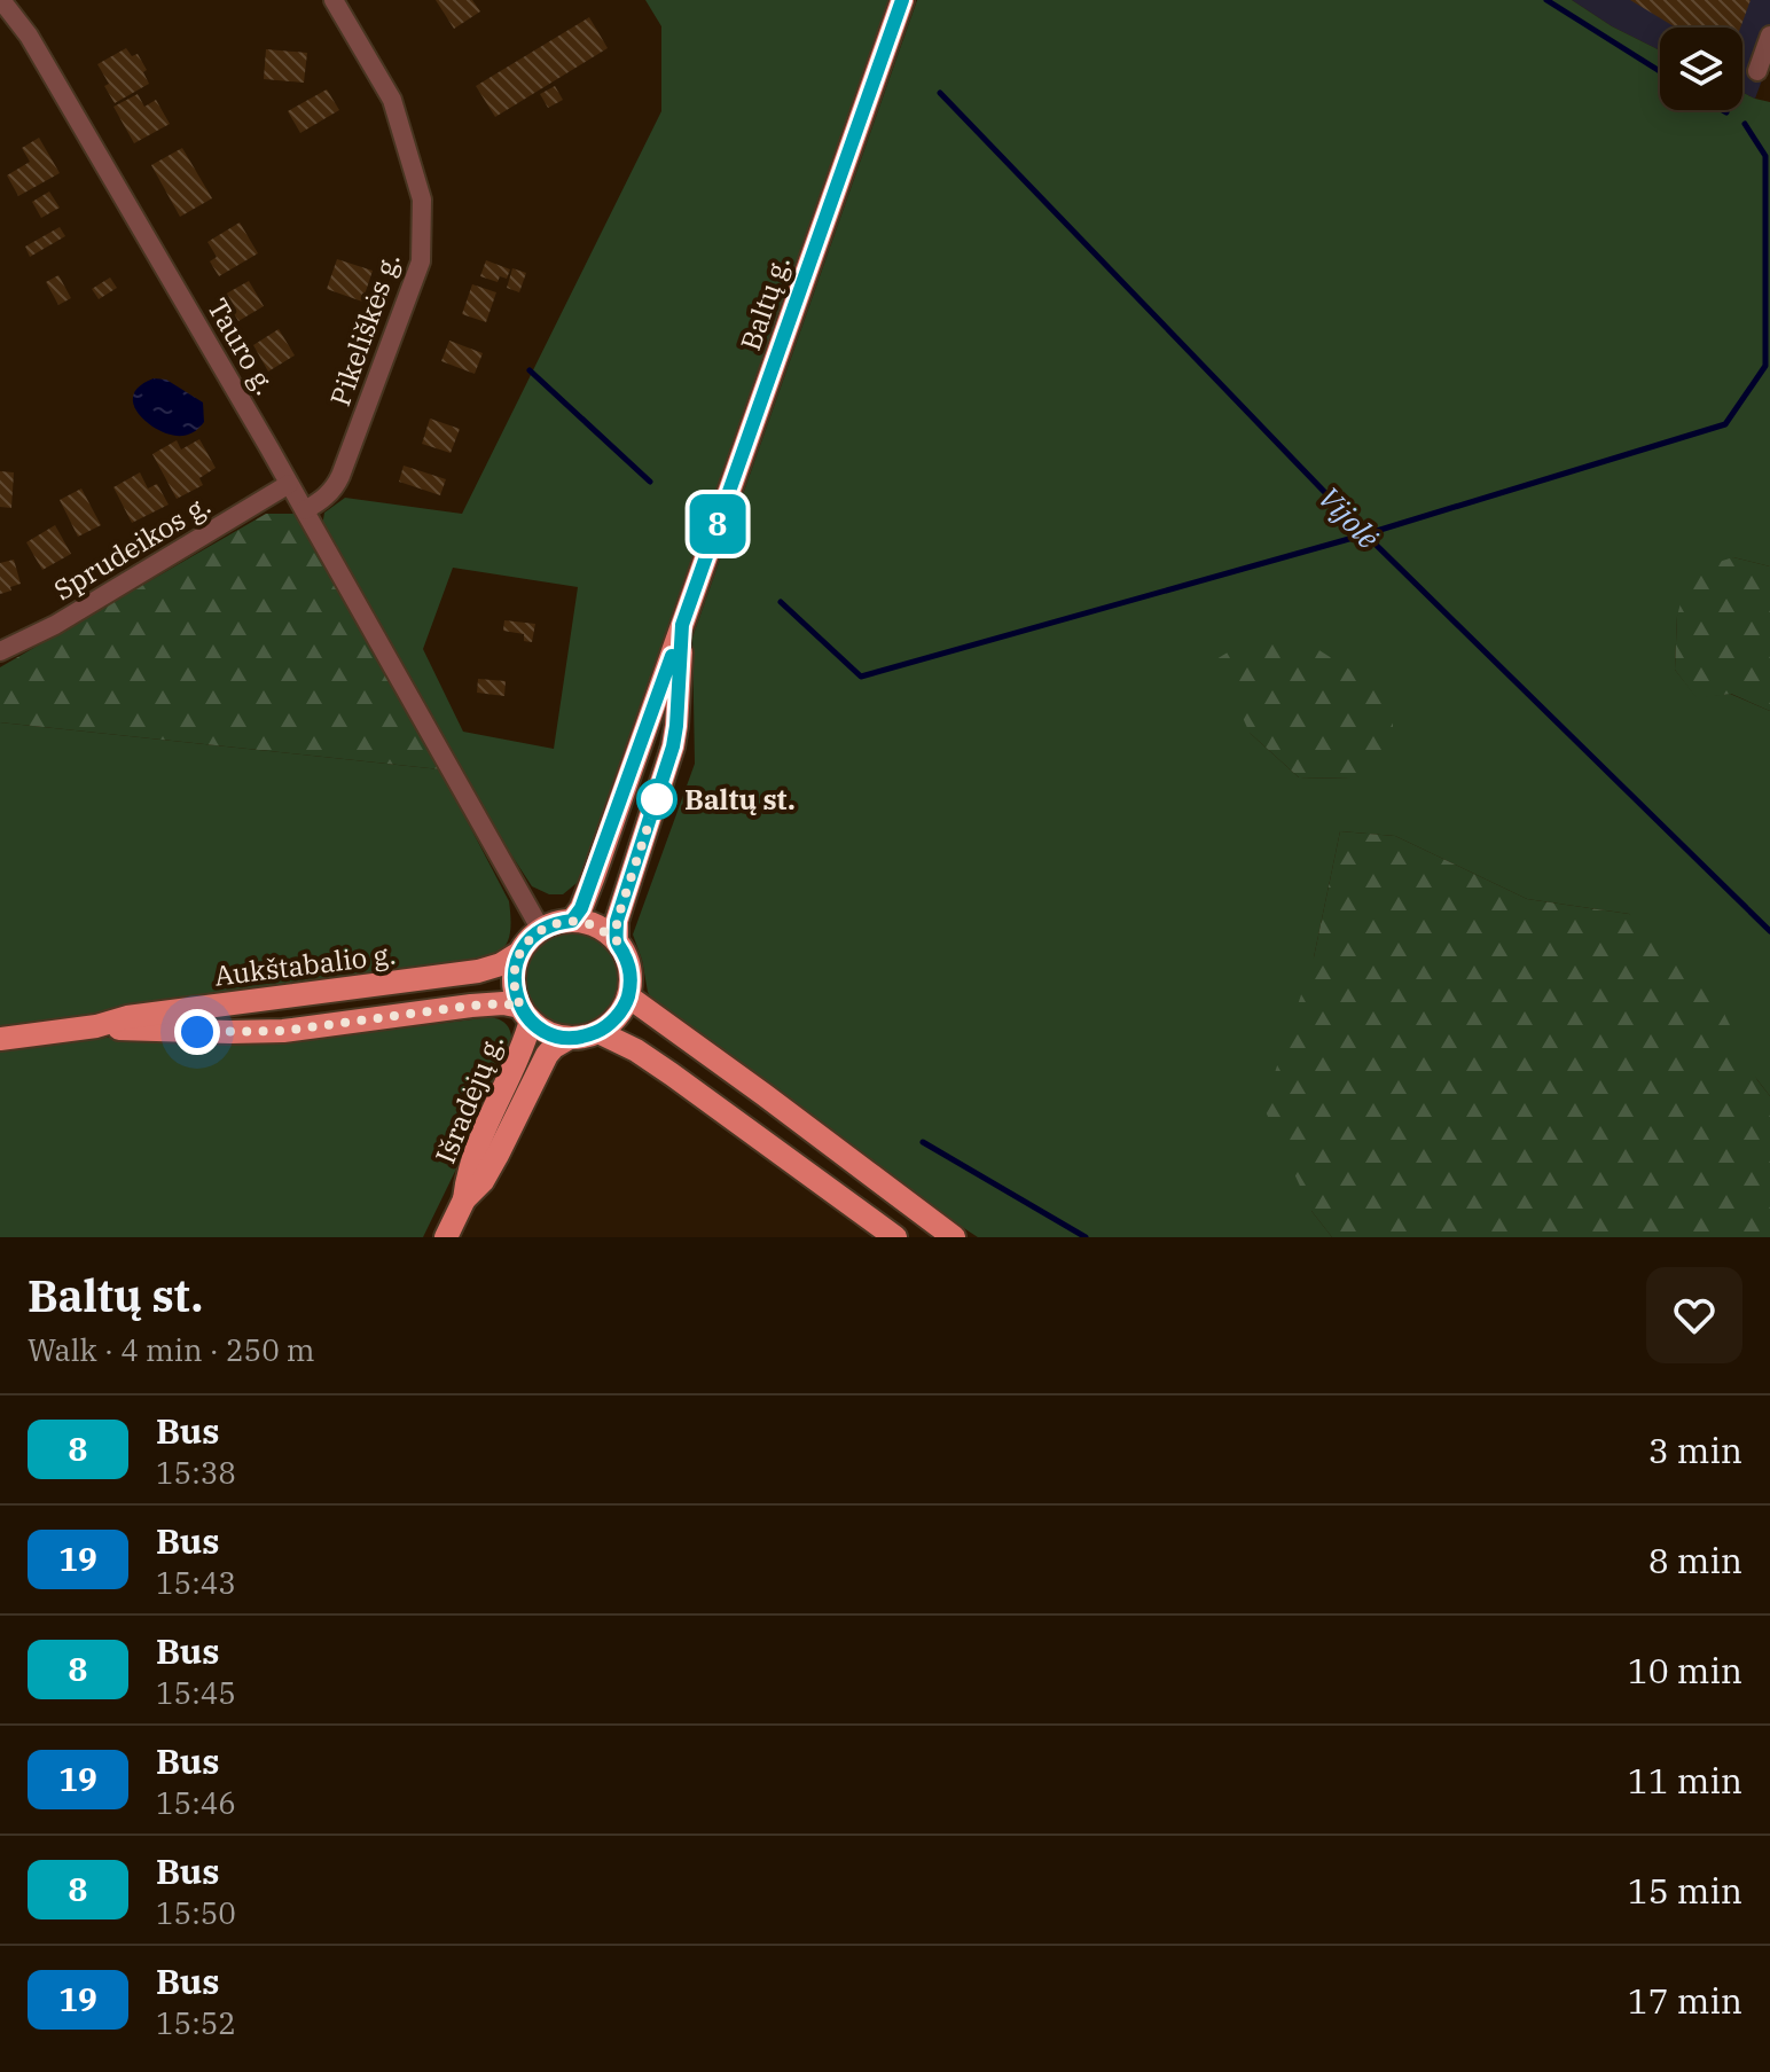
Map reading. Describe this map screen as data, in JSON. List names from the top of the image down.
{
  "streets": {
    "main road": ["Baltų g.", "Aukštabalio g.", "Išradėjų g."],
    "street": ["Pikeliškės g.", "Tauro g.", "Sprudeikos g."]
  },
  "crossings": [
    ["Baltų g.", "Tauro g."],
    ["Baltų g.", "Aukštabalio g."],
    ["Baltų g.", "Išradėjų g."],
    ["Pikeliškės g.", "Tauro g."],
    ["Tauro g.", "Sprudeikos g."],
    ["Tauro g.", "Aukštabalio g."],
    ["Tauro g.", "Išradėjų g."],
    ["Aukštabalio g.", "Išradėjų g."]
  ],
  "water": ["Vijolė"],
  "places": ["Baltų st."],
  "lines": ["bus line 8"],
  "page": {
    "on_map": "8",
    "heading": ["Baltų st.", "Walk · 4 min · 250 m"],
    "list": [
      {
        "mark": "8",
        "name": "Bus",
        "note": "15:38",
        "value": "3 min"
      },
      {
        "mark": "19",
        "name": "Bus",
        "note": "15:43",
        "value": "8 min"
      },
      {
        "mark": "8",
        "name": "Bus",
        "note": "15:45",
        "value": "10 min"
      },
      {
        "mark": "19",
        "name": "Bus",
        "note": "15:46",
        "value": "11 min"
      },
      {
        "mark": "8",
        "name": "Bus",
        "note": "15:50",
        "value": "15 min"
      },
      {
        "mark": "19",
        "name": "Bus",
        "note": "15:52",
        "value": "17 min"
      }
    ]
  }
}
